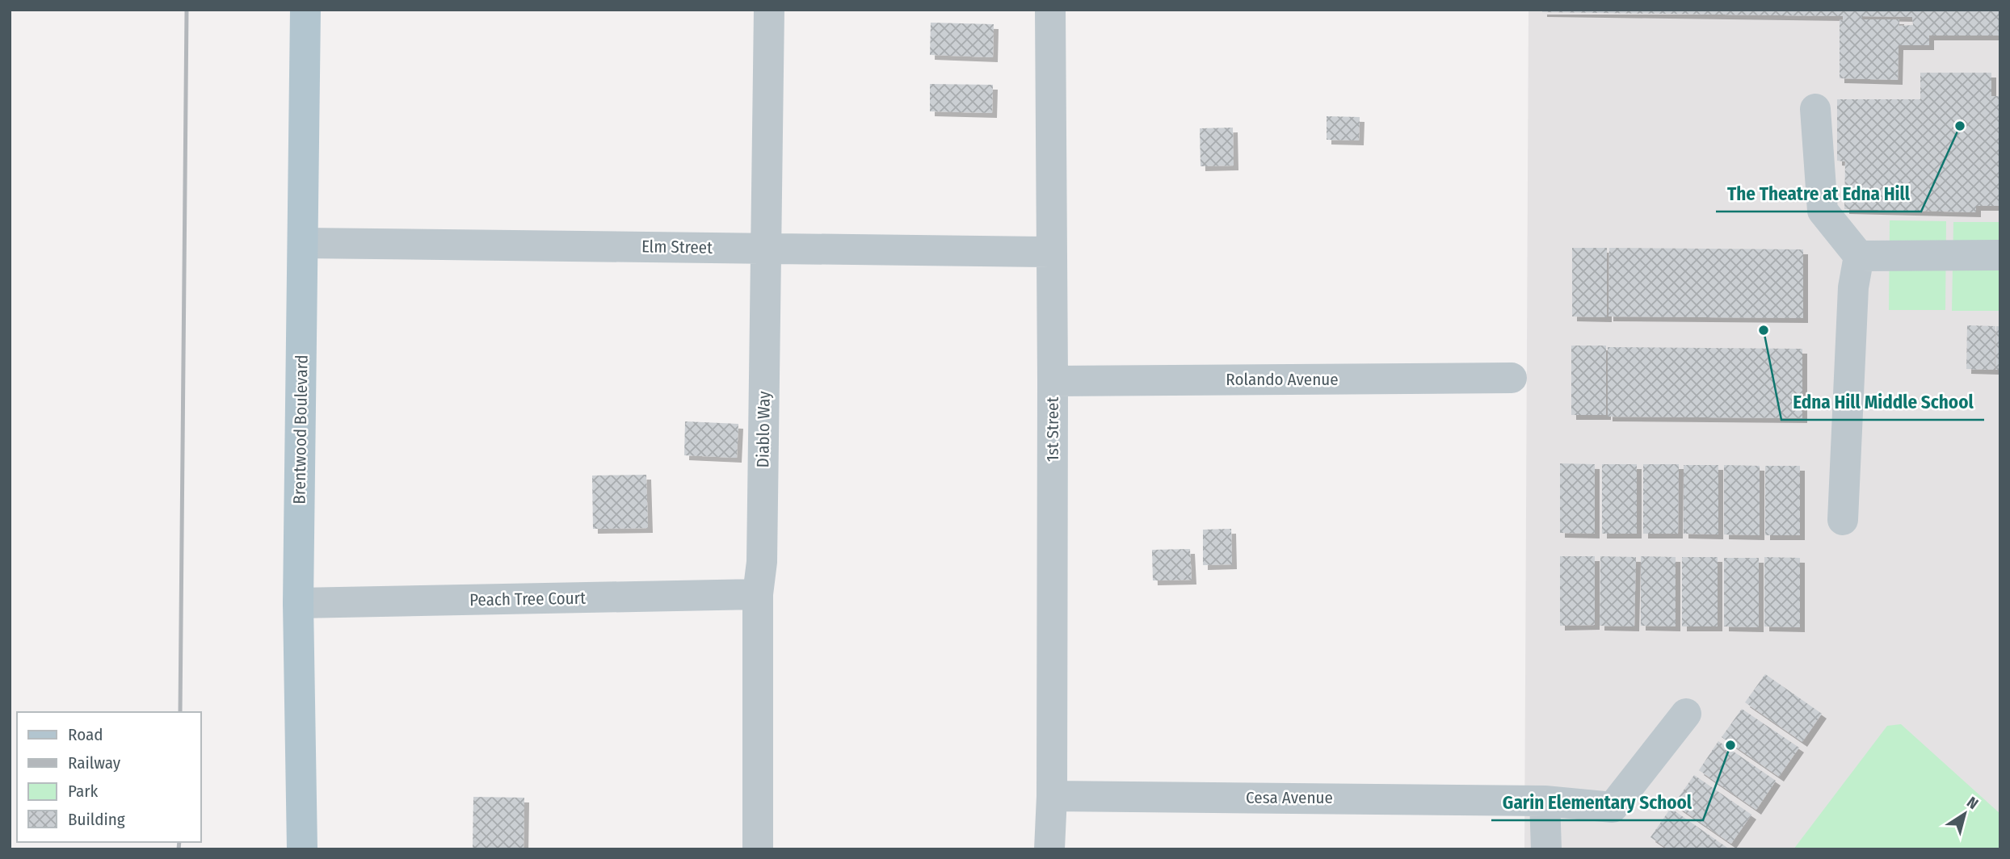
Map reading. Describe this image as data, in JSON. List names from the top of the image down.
{
  "streets": {
    "main road": ["Brentwood Boulevard"],
    "street": [
      "Elm Street",
      "Rolando Avenue",
      "Diablo Way",
      "1st Street",
      "Peach Tree Court",
      "Cesa Avenue"
    ]
  },
  "crossings": [
    ["Elm Street", "Brentwood Boulevard"],
    ["Elm Street", "Diablo Way"],
    ["Elm Street", "1st Street"],
    ["Rolando Avenue", "1st Street"],
    ["Brentwood Boulevard", "Peach Tree Court"],
    ["Diablo Way", "Peach Tree Court"],
    ["1st Street", "Cesa Avenue"]
  ],
  "places": ["The Theatre at Edna Hill", "Edna Hill Middle School", "Garin Elementary School"],
  "legend": [
    "Road",
    "Railway",
    "Park",
    "Building"
  ],
  "north": "top right"
}
